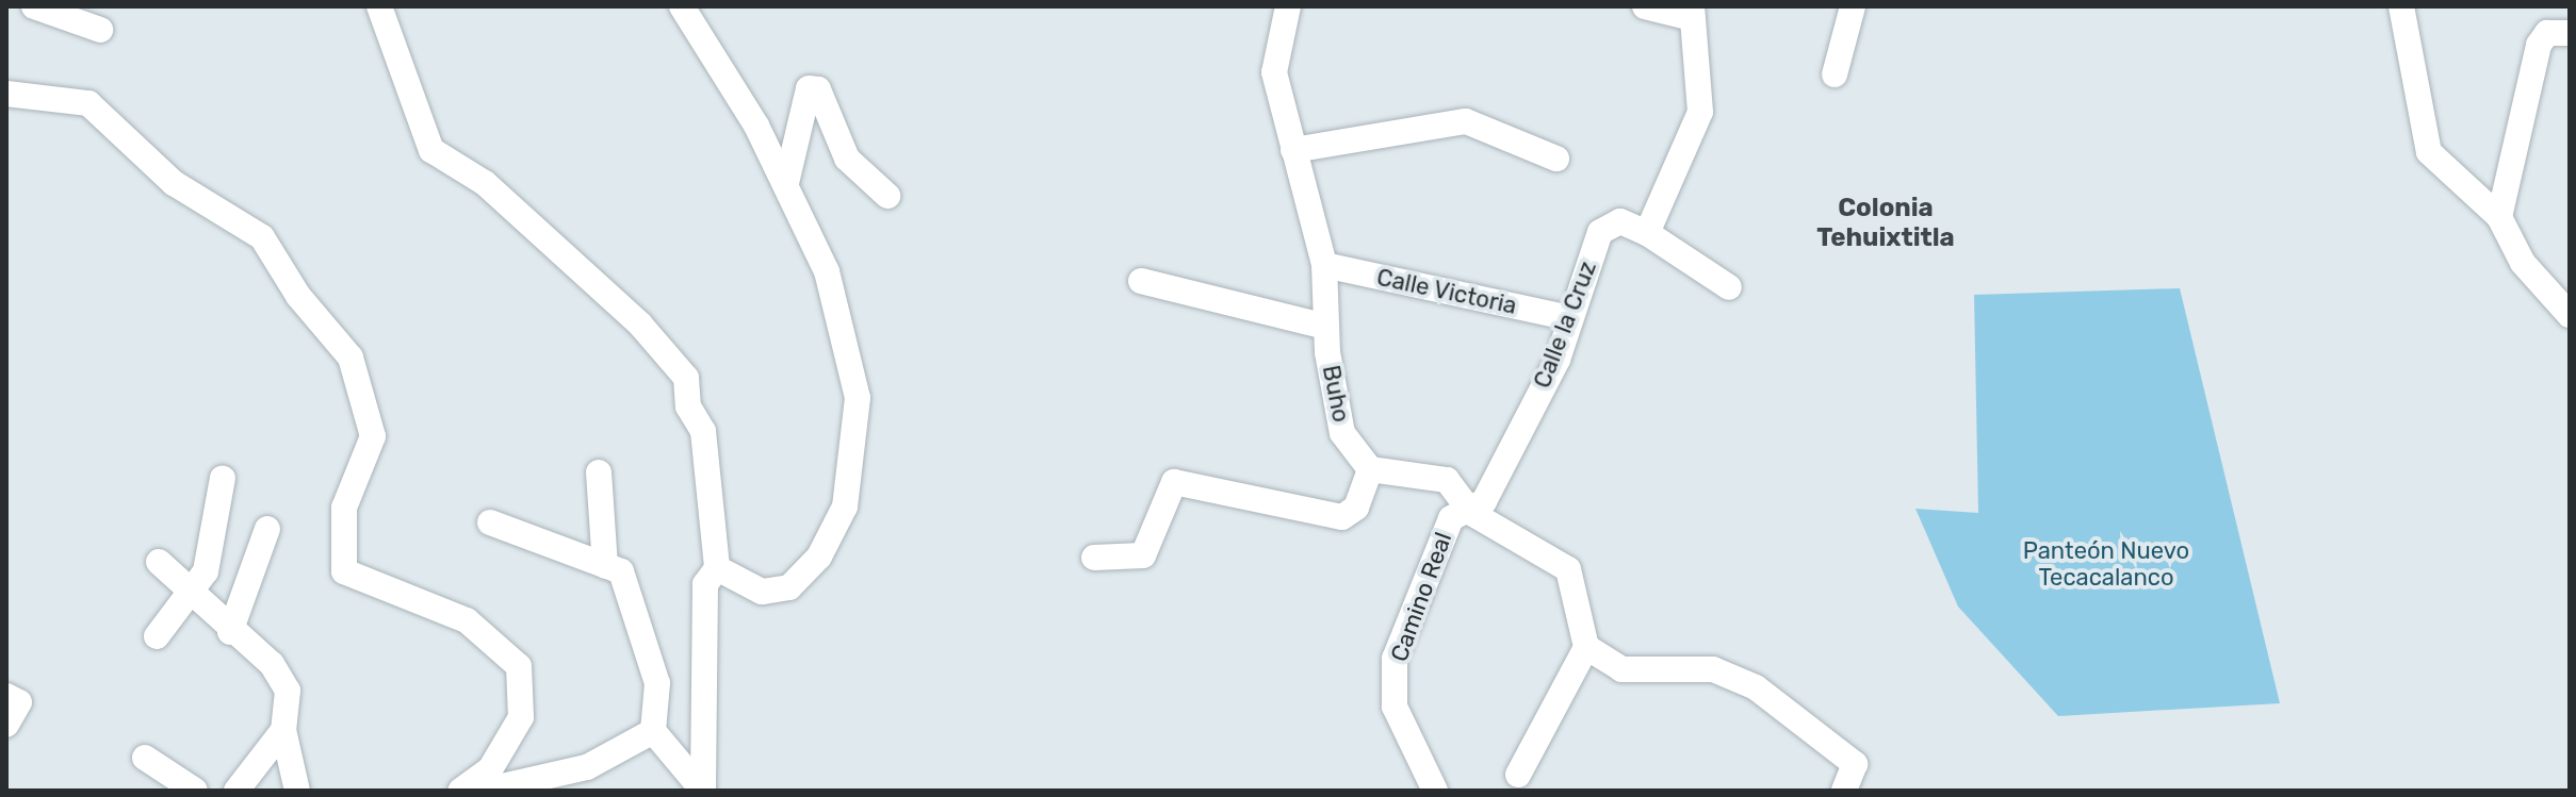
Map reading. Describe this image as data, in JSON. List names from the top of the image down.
{
  "streets": {
    "street": [
      "Calle Victoria",
      "Calle la Cruz",
      "Buho",
      "Camino Real"
    ]
  },
  "crossings": [
    ["Calle Victoria", "Calle la Cruz"],
    ["Calle Victoria", "Buho"],
    ["Calle la Cruz", "Camino Real"]
  ],
  "districts": ["Colonia Tehuixtitla"],
  "parks": ["Panteón Nuevo Tecacalanco"]
}
